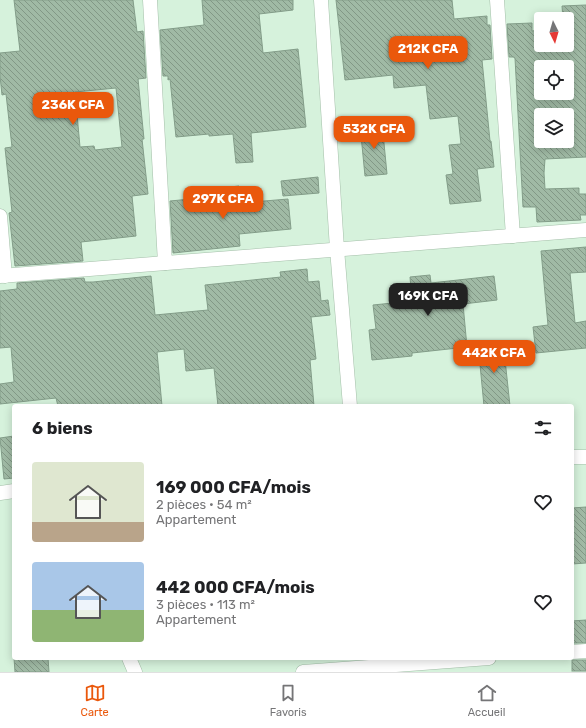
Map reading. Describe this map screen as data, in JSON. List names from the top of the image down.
{
  "north": "bottom",
  "page": {
    "price": [
      "212K CFA",
      "236K CFA",
      "532K CFA",
      "297K CFA",
      "169K CFA",
      "442K CFA"
    ],
    "heading": "6 biens",
    "list": [
      {
        "name": "169 000 CFA/mois",
        "note": "2 pièces · 54 m² · Appartement"
      },
      {
        "name": "442 000 CFA/mois",
        "note": "3 pièces · 113 m² · Appartement"
      }
    ],
    "tabs": ["Carte", "Favoris", "Accueil"]
  }
}
